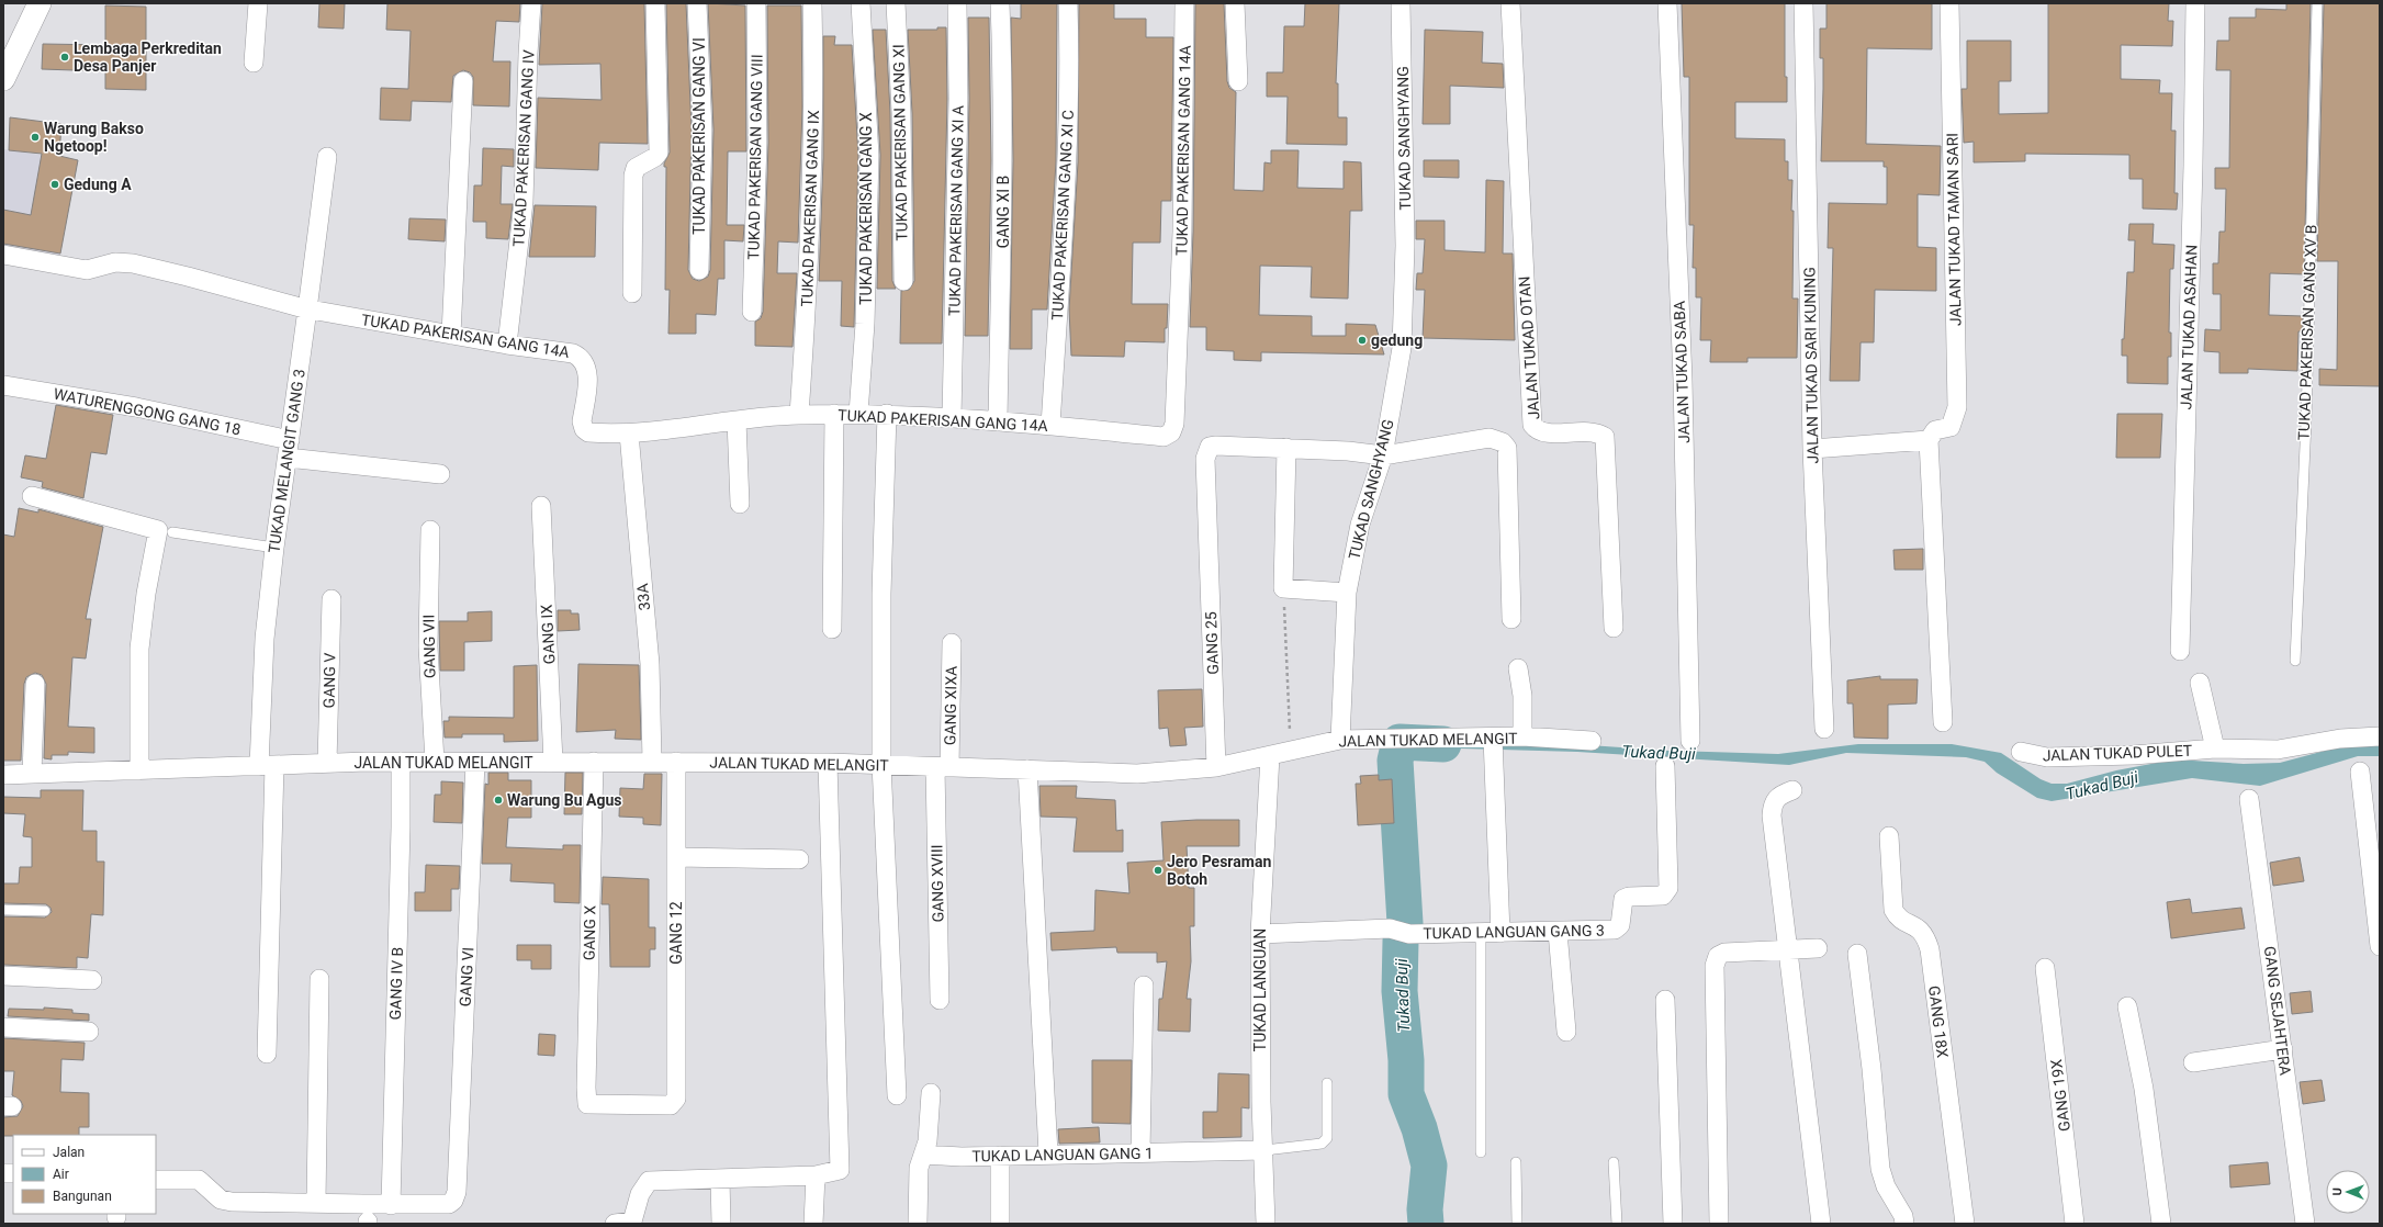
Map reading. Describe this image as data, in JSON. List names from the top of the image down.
{
  "streets": {
    "street": [
      "TUKAD PAKERISAN GANG VI",
      "TUKAD SANGHYANG",
      "TUKAD PAKERISAN GANG XI",
      "TUKAD PAKERISAN GANG IV",
      "TUKAD PAKERISAN GANG 14A",
      "TUKAD PAKERISAN GANG VIII",
      "TUKAD PAKERISAN GANG IX",
      "TUKAD PAKERISAN GANG X",
      "TUKAD PAKERISAN GANG XI A",
      "GANG XI B",
      "TUKAD PAKERISAN GANG XI C",
      "JALAN TUKAD TAMAN SARI",
      "JALAN TUKAD ASAHAN",
      "JALAN TUKAD OTAN",
      "JALAN TUKAD SARI KUNING",
      "JALAN TUKAD SABA",
      "WATURENGGONG GANG 18",
      "TUKAD MELANGIT GANG 3",
      "33A",
      "GANG IX",
      "GANG 25",
      "GANG VII",
      "GANG V",
      "GANG XIXA",
      "JALAN TUKAD MELANGIT",
      "JALAN TUKAD PULET",
      "GANG XVIII",
      "TUKAD LANGUAN GANG 3",
      "GANG X",
      "GANG 12",
      "GANG VI",
      "GANG IV B",
      "TUKAD LANGUAN",
      "GANG SEJAHTERA",
      "GANG 18X",
      "GANG 19X",
      "TUKAD LANGUAN GANG 1"
    ],
    "lane": ["TUKAD PAKERISAN GANG XV B"]
  },
  "crossings": [
    ["TUKAD SANGHYANG", "JALAN TUKAD MELANGIT"],
    ["TUKAD PAKERISAN GANG IV", "TUKAD PAKERISAN GANG 14A"],
    ["TUKAD PAKERISAN GANG 14A", "TUKAD PAKERISAN GANG IX"],
    ["TUKAD PAKERISAN GANG 14A", "TUKAD PAKERISAN GANG X"],
    ["TUKAD PAKERISAN GANG 14A", "TUKAD PAKERISAN GANG XI A"],
    ["TUKAD PAKERISAN GANG 14A", "GANG XI B"],
    ["TUKAD PAKERISAN GANG 14A", "TUKAD PAKERISAN GANG XI C"],
    ["TUKAD PAKERISAN GANG 14A", "TUKAD MELANGIT GANG 3"],
    ["TUKAD PAKERISAN GANG 14A", "33A"],
    ["WATURENGGONG GANG 18", "TUKAD MELANGIT GANG 3"],
    ["TUKAD MELANGIT GANG 3", "JALAN TUKAD MELANGIT"],
    ["33A", "JALAN TUKAD MELANGIT"],
    ["GANG IX", "JALAN TUKAD MELANGIT"],
    ["GANG 25", "JALAN TUKAD MELANGIT"],
    ["GANG VII", "JALAN TUKAD MELANGIT"],
    ["GANG V", "JALAN TUKAD MELANGIT"],
    ["GANG XIXA", "JALAN TUKAD MELANGIT"],
    ["GANG XIXA", "GANG XVIII"],
    ["JALAN TUKAD MELANGIT", "GANG XVIII"],
    ["JALAN TUKAD MELANGIT", "GANG X"],
    ["JALAN TUKAD MELANGIT", "GANG 12"],
    ["JALAN TUKAD MELANGIT", "GANG VI"],
    ["JALAN TUKAD MELANGIT", "GANG IV B"],
    ["JALAN TUKAD MELANGIT", "TUKAD LANGUAN"],
    ["TUKAD LANGUAN GANG 3", "TUKAD LANGUAN"],
    ["GANG X", "GANG 12"],
    ["GANG VI", "GANG IV B"],
    ["TUKAD LANGUAN", "TUKAD LANGUAN GANG 1"]
  ],
  "water": ["Tukad Buji"],
  "places": [
    "Lembaga Perkreditan Desa Panjer",
    "Warung Bakso Ngetoop!",
    "Gedung A",
    "gedung",
    "Warung Bu Agus",
    "Jero Pesraman Botoh"
  ],
  "legend": ["Jalan", "Air", "Bangunan"],
  "north": "left"
}
